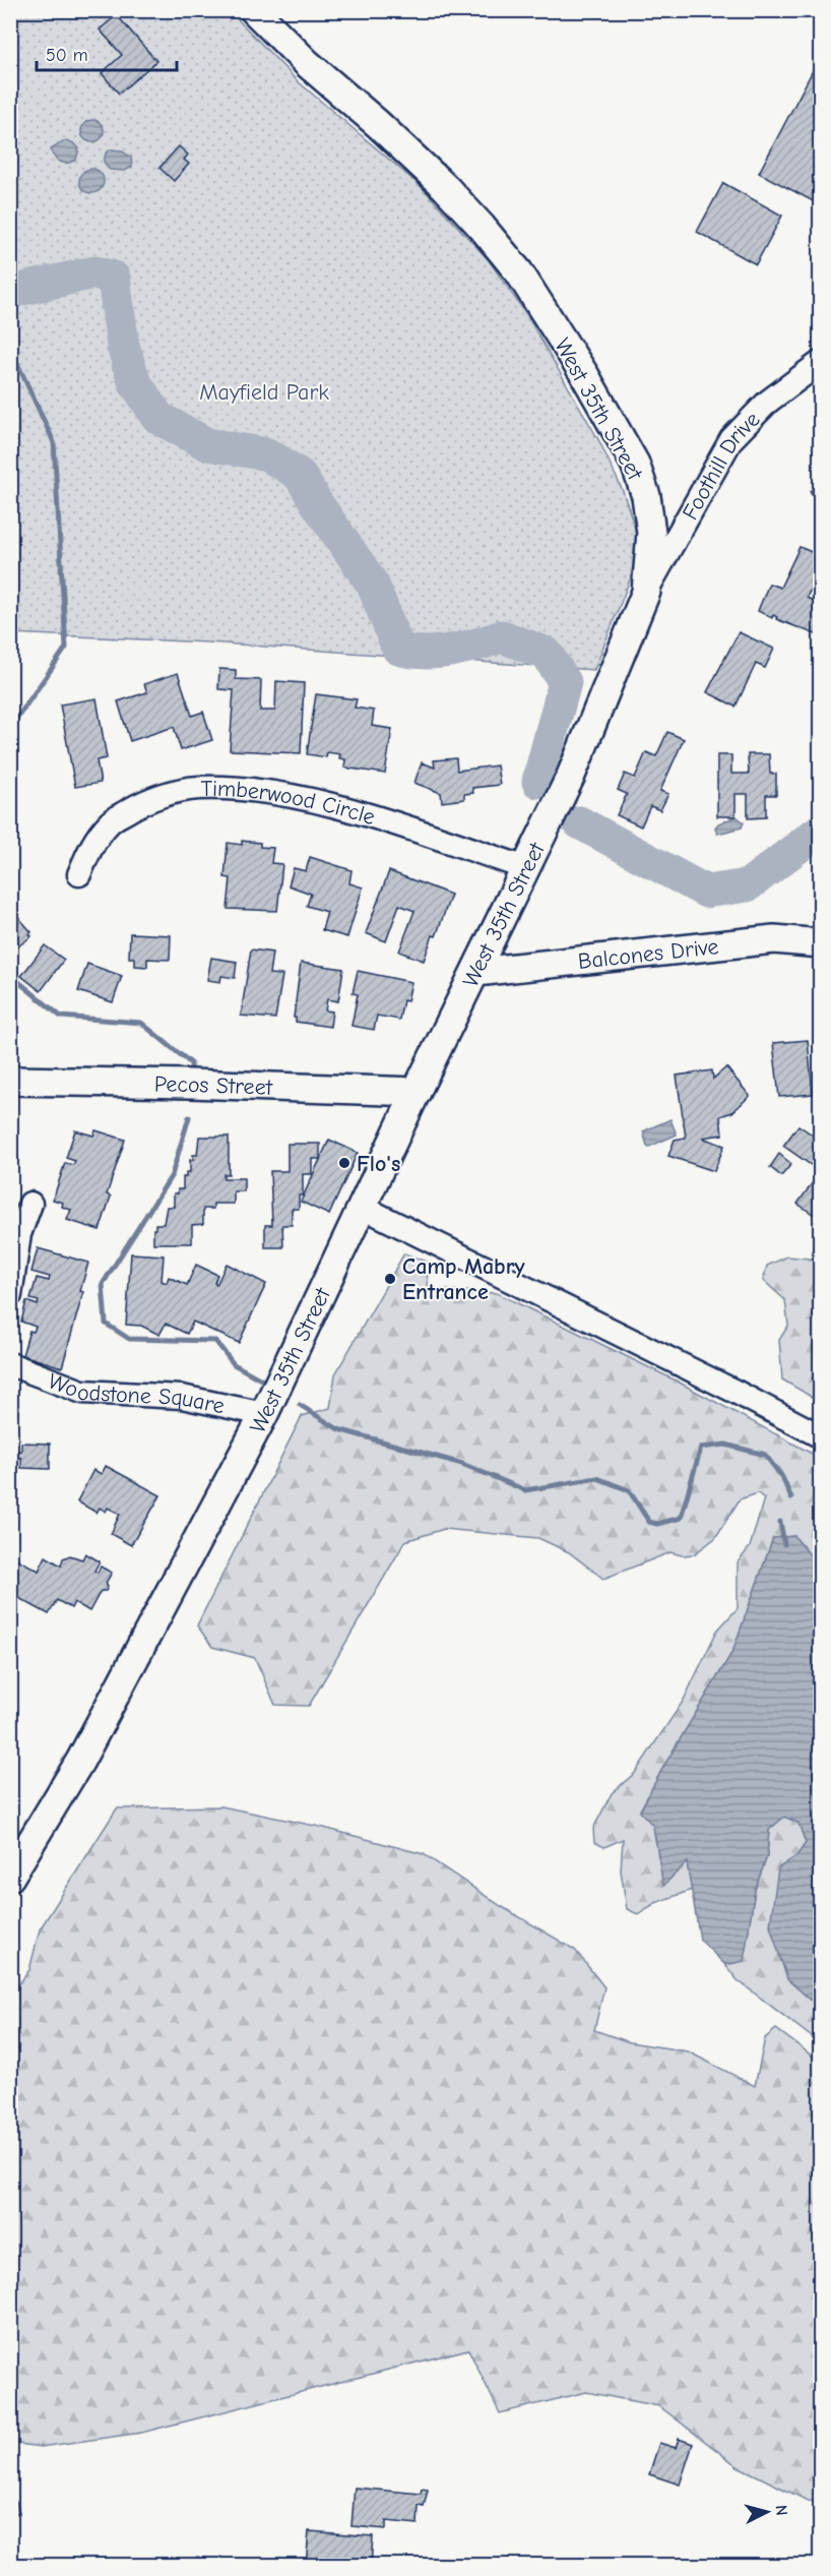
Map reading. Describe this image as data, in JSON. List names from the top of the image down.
{
  "streets": {
    "street": [
      "West 35th Street",
      "Foothill Drive",
      "Timberwood Circle",
      "Balcones Drive",
      "Pecos Street",
      "Woodstone Square"
    ]
  },
  "crossings": [
    ["West 35th Street", "Foothill Drive"],
    ["West 35th Street", "Timberwood Circle"],
    ["West 35th Street", "Balcones Drive"],
    ["West 35th Street", "Pecos Street"],
    ["West 35th Street", "Woodstone Square"]
  ],
  "parks": ["Mayfield Park"],
  "places": ["Flo's", "Camp Mabry Entrance"],
  "scale_bar": "50 m",
  "north": "right"
}
